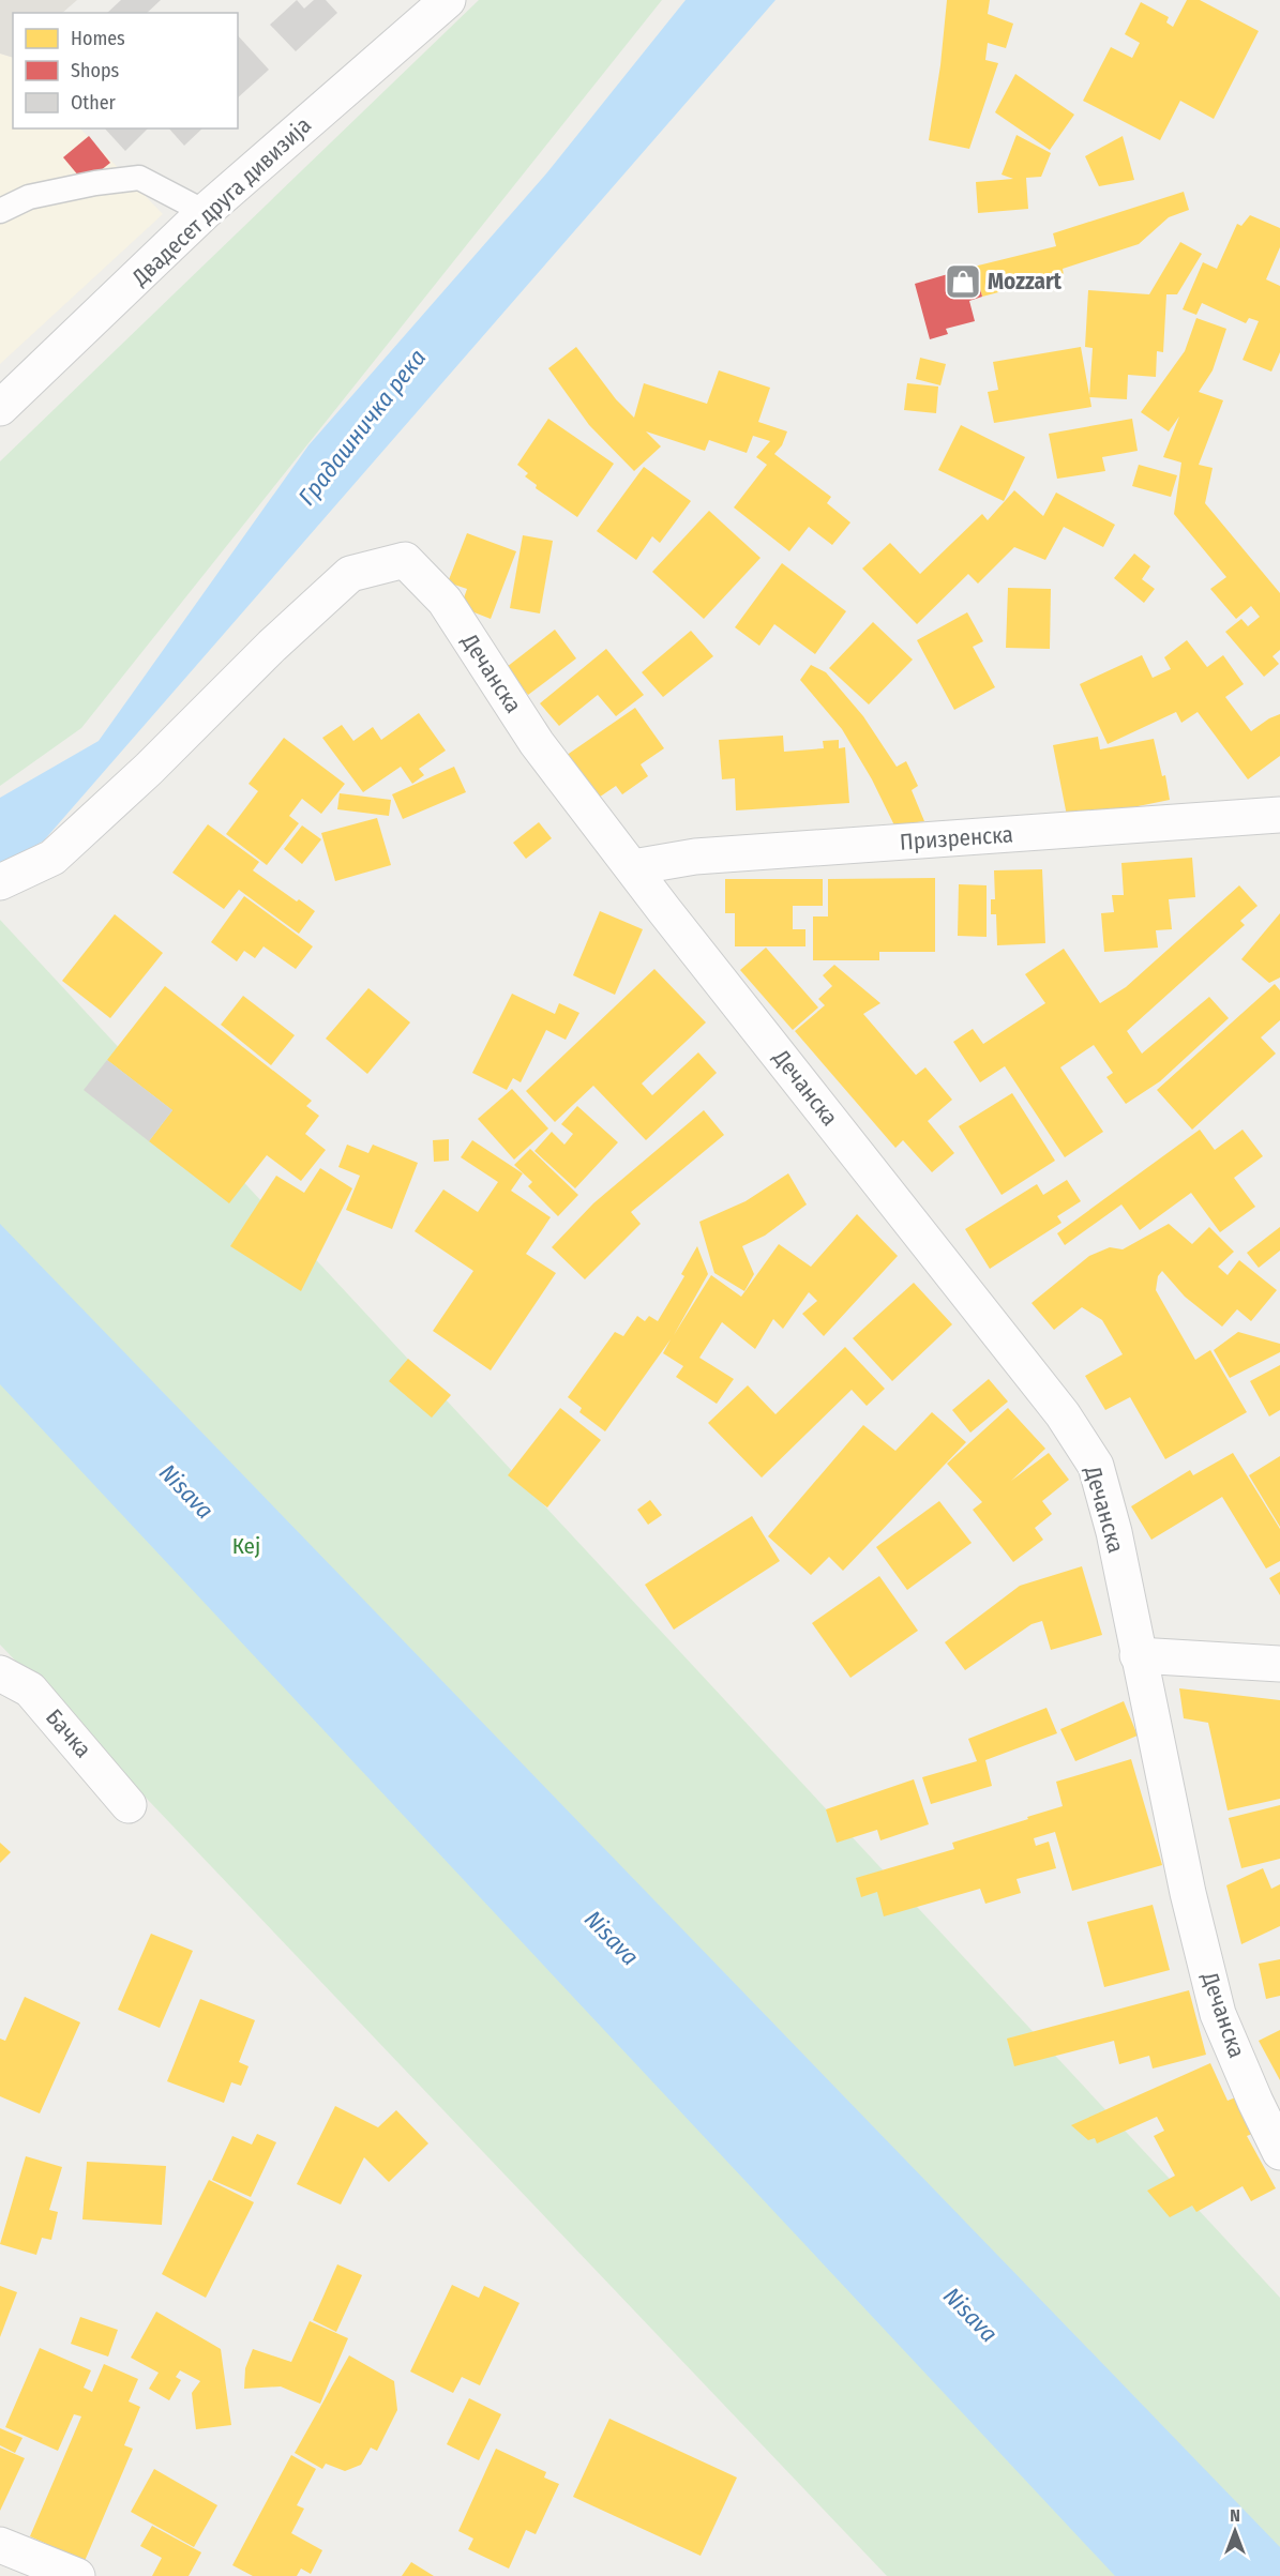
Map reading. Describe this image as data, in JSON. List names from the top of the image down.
{
  "streets": {
    "street": [
      "Двадесет друга дивизија",
      "Дечанска",
      "Призренска",
      "Бачка"
    ]
  },
  "crossings": [
    ["Дечанска", "Призренска"]
  ],
  "water": ["Градашничка река", "Nisava"],
  "parks": ["Кеј"],
  "places": {
    "shop": ["Mozzart"]
  },
  "legend": ["Homes", "Shops", "Other"],
  "north": "top"
}
